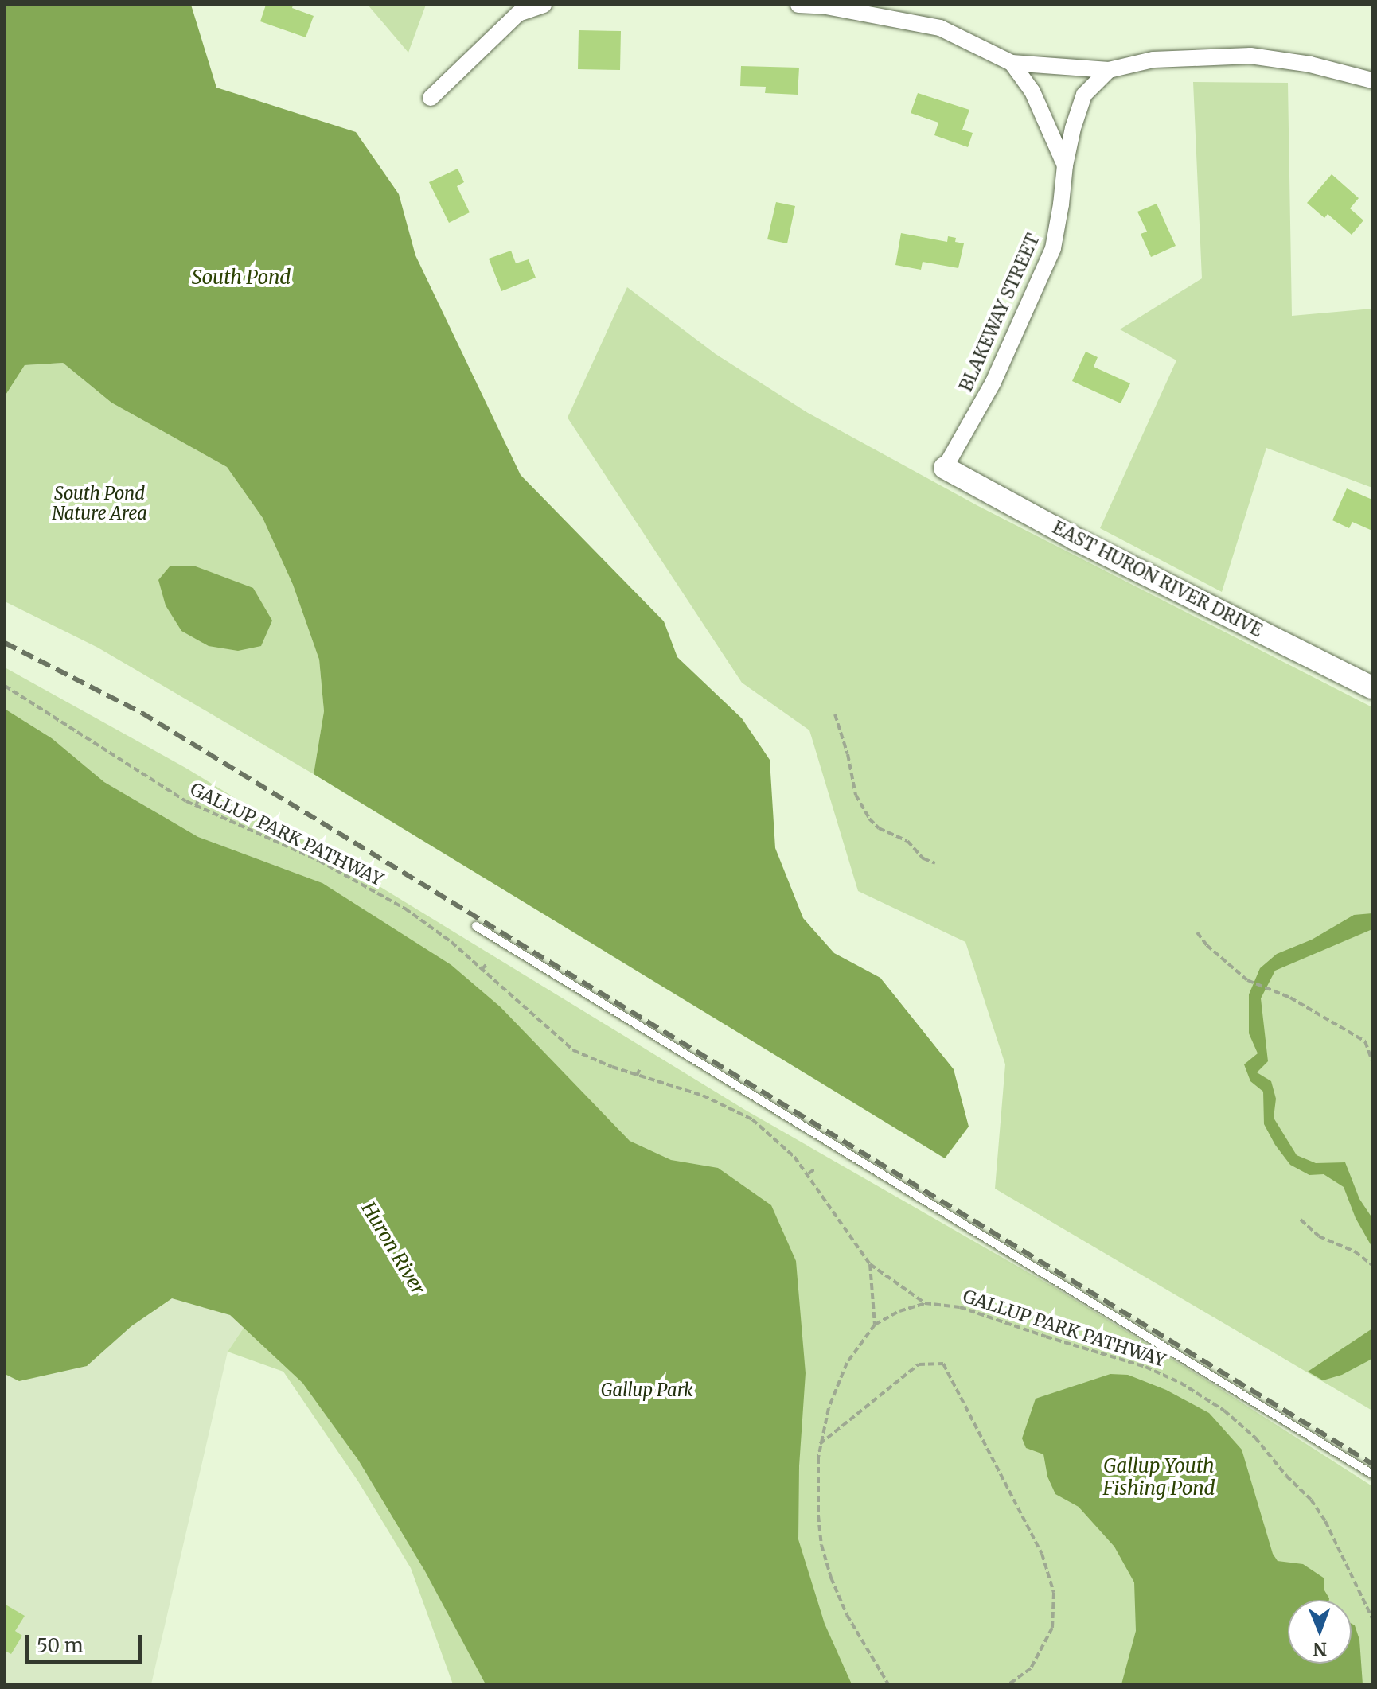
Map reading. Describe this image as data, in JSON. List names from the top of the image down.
{
  "streets": {
    "main road": ["EAST HURON RIVER DRIVE"],
    "street": ["BLAKEWAY STREET"],
    "path": ["GALLUP PARK PATHWAY"]
  },
  "crossings": [
    ["BLAKEWAY STREET", "EAST HURON RIVER DRIVE"]
  ],
  "water": ["South Pond", "Huron River", "Gallup Youth Fishing Pond"],
  "parks": ["South Pond Nature Area", "Gallup Park"],
  "scale_bar": "50 m",
  "north": "bottom"
}
